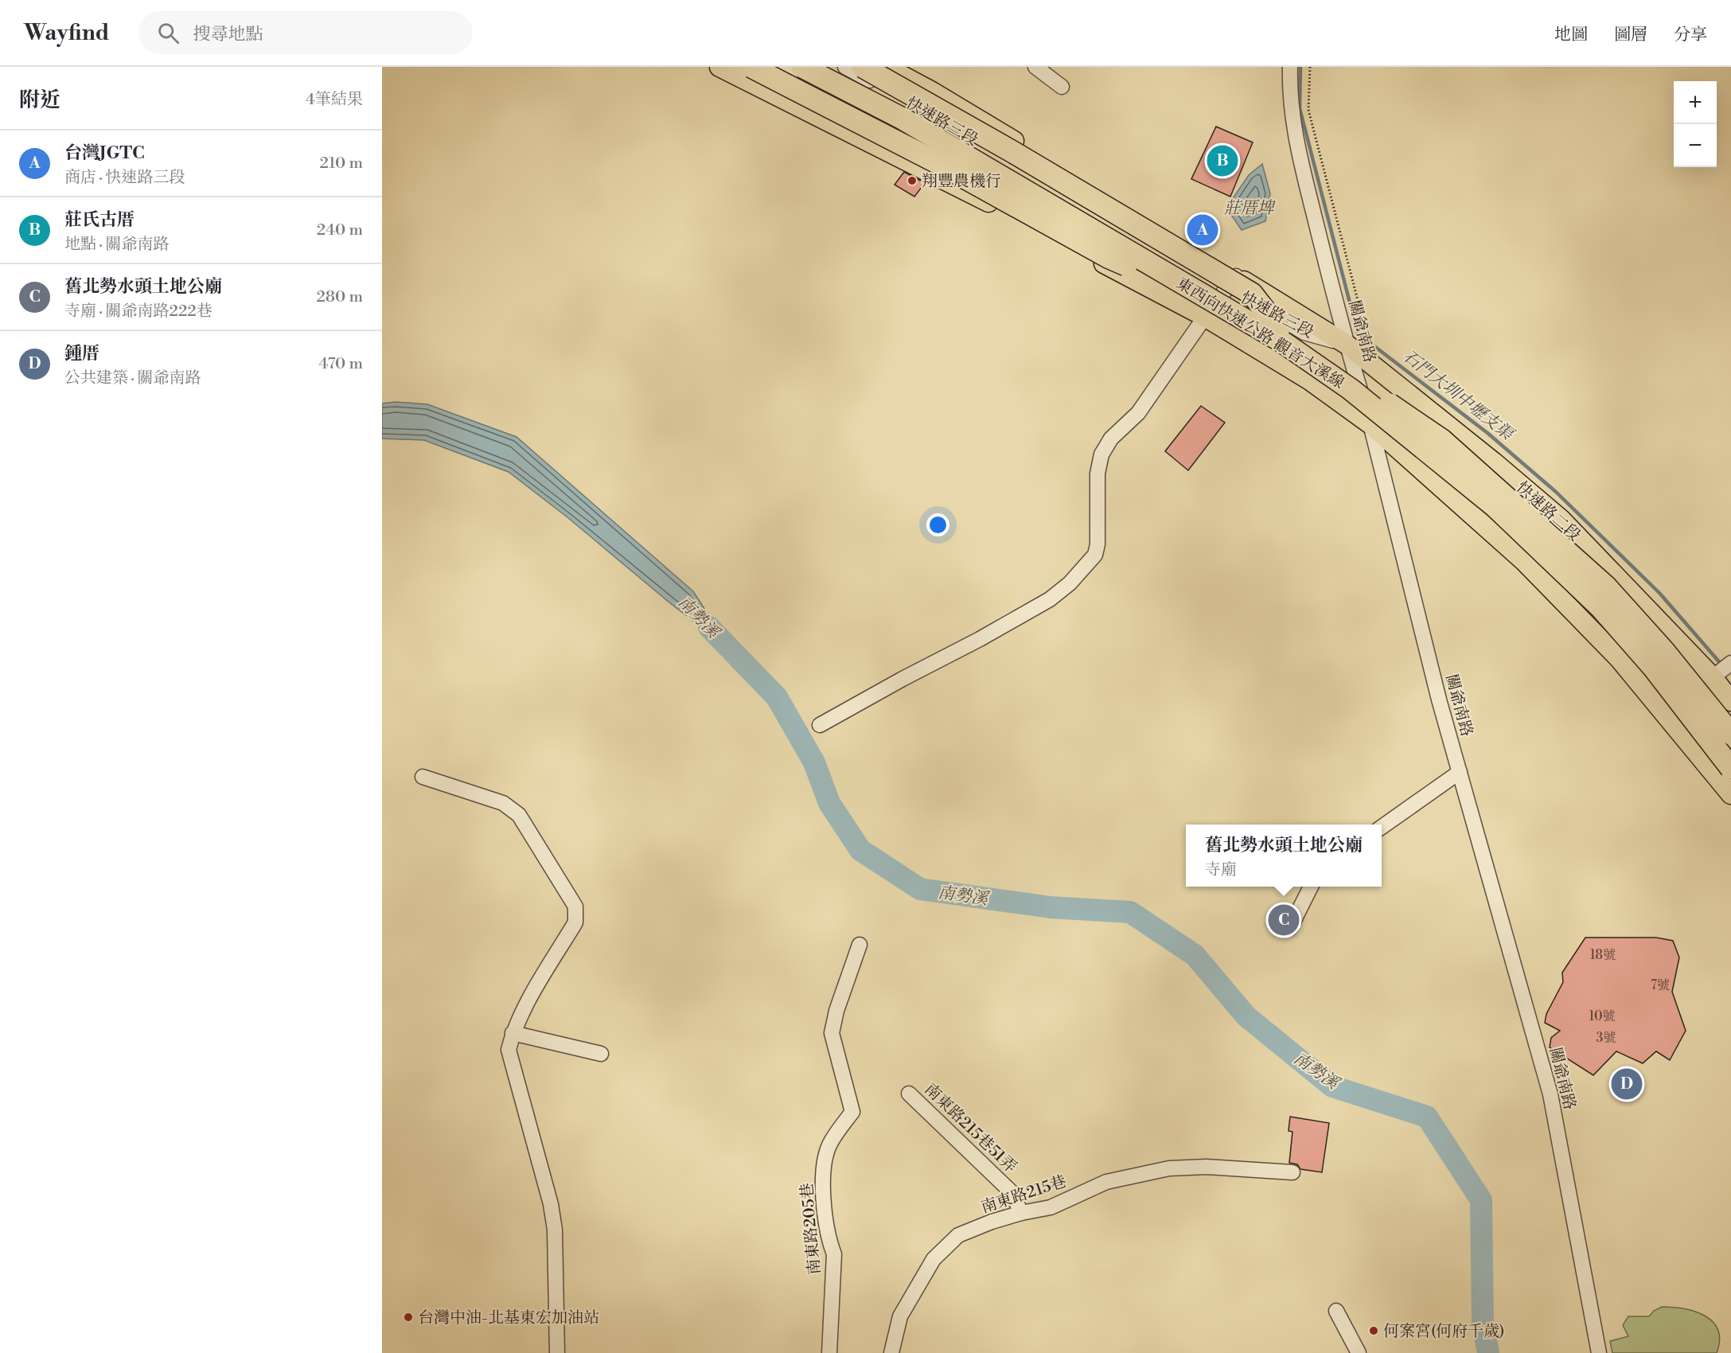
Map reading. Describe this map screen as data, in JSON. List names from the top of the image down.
{
  "streets": {
    "highway": ["東西向快速公路 觀音大溪線"],
    "main road": ["快速路三段", "快速路二段"],
    "street": [
      "關爺南路",
      "南東路215巷51弄",
      "南東路215巷",
      "南東路205巷"
    ]
  },
  "crossings": [
    ["快速路三段", "關爺南路"],
    ["快速路三段", "東西向快速公路 觀音大溪線"],
    ["快速路三段", "快速路二段"],
    ["關爺南路", "快速路二段"],
    ["南東路215巷51弄", "南東路215巷"]
  ],
  "water": ["莊厝埤", "石門大圳中壢支渠", "南勢溪"],
  "places": ["翔豐農機行", "台灣中油-北基東宏加油站", "何案宮(何府千歲)"],
  "house_numbers": [
    "18號",
    "7號",
    "10號",
    "3號"
  ],
  "page": {
    "header": "Wayfind",
    "search": "搜尋地點",
    "nav": ["地圖", "圖層", "分享"],
    "heading": ["附近", "4筆結果"],
    "map_buttons": ["+", "−"],
    "list": [
      {
        "mark": "A",
        "name": "台灣JGTC",
        "note": "商店 · 快速路三段",
        "value": "210 m"
      },
      {
        "mark": "B",
        "name": "莊氏古厝",
        "note": "地點 · 關爺南路",
        "value": "240 m"
      },
      {
        "mark": "C",
        "name": "舊北勢水頭土地公廟",
        "note": "寺廟 · 關爺南路222巷",
        "value": "280 m"
      },
      {
        "mark": "D",
        "name": "鍾厝",
        "note": "公共建築 · 關爺南路",
        "value": "470 m"
      }
    ],
    "pins": [
      "B",
      "A",
      "C",
      "D"
    ],
    "popup": ["舊北勢水頭土地公廟", "寺廟"]
  }
}
